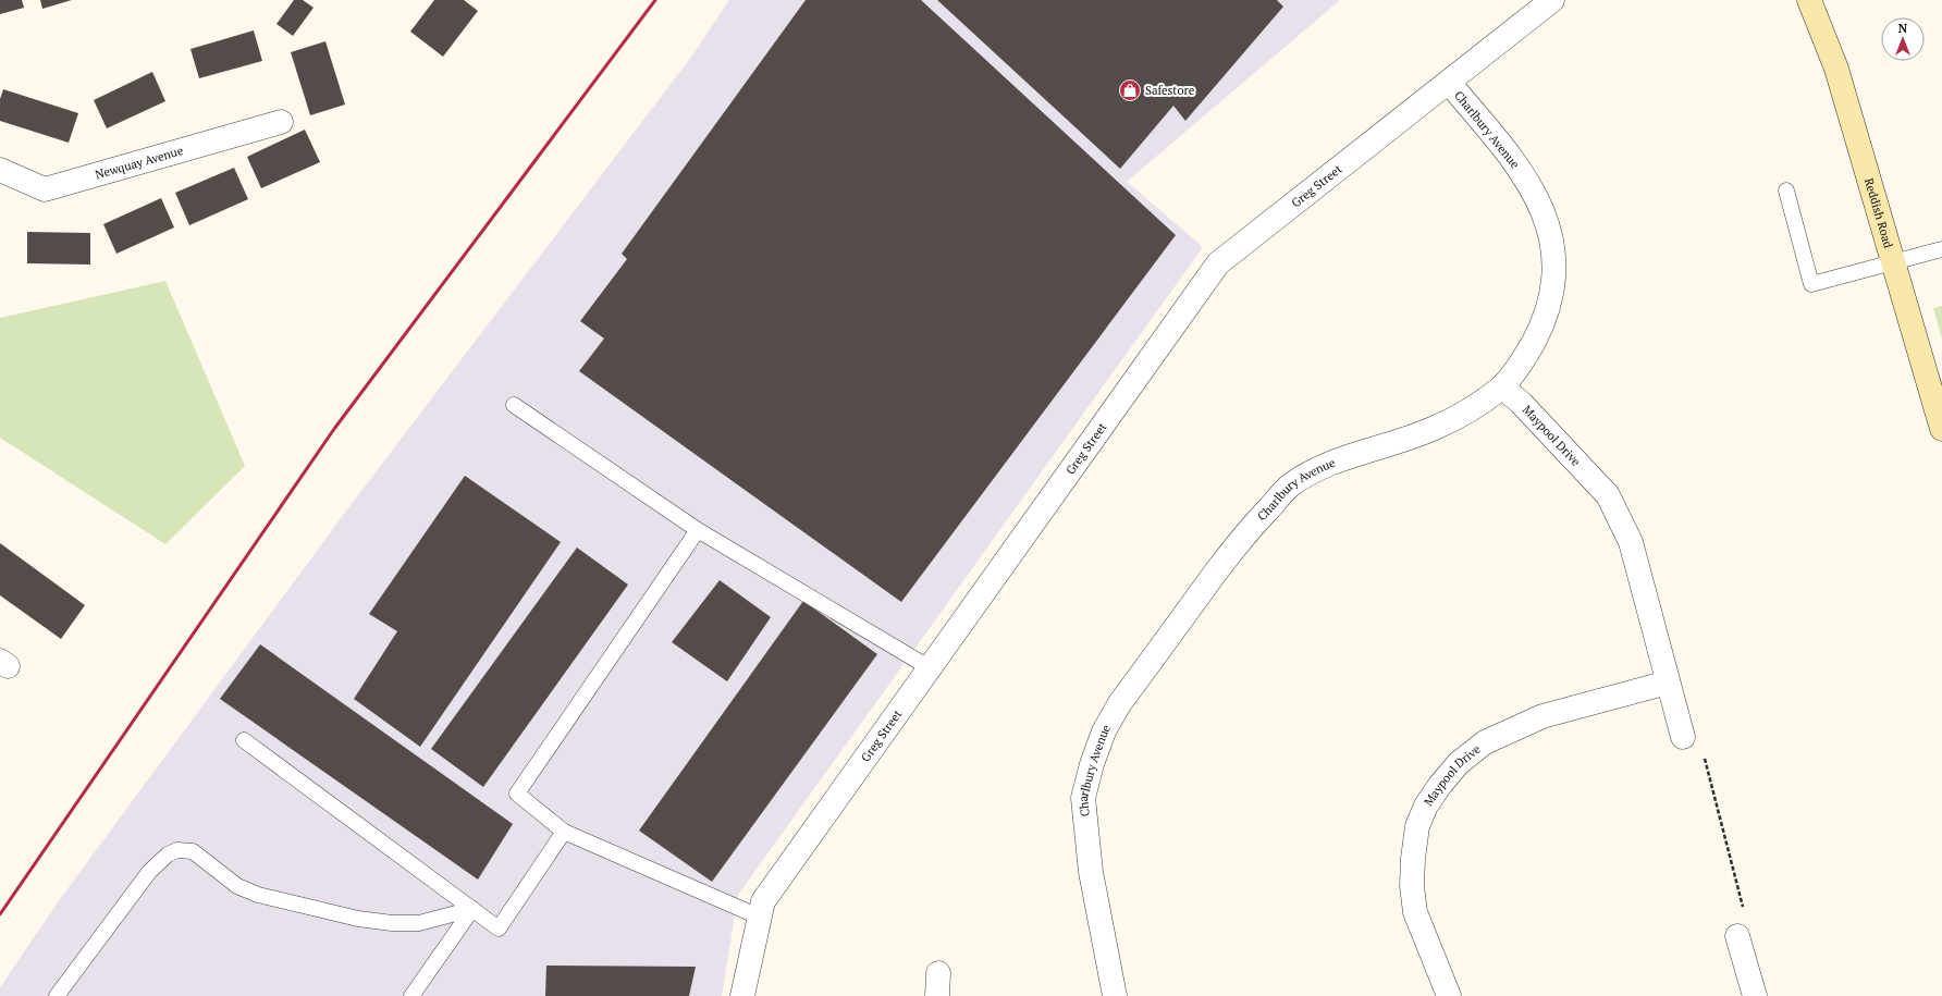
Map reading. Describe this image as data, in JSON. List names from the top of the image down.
{
  "streets": {
    "main road": ["Reddish Road"],
    "street": [
      "Charlbury Avenue",
      "Newquay Avenue",
      "Greg Street",
      "Maypool Drive"
    ]
  },
  "crossings": [
    ["Charlbury Avenue", "Greg Street"],
    ["Charlbury Avenue", "Maypool Drive"]
  ],
  "places": {
    "shop": ["Safestore"]
  },
  "north": "top"
}
